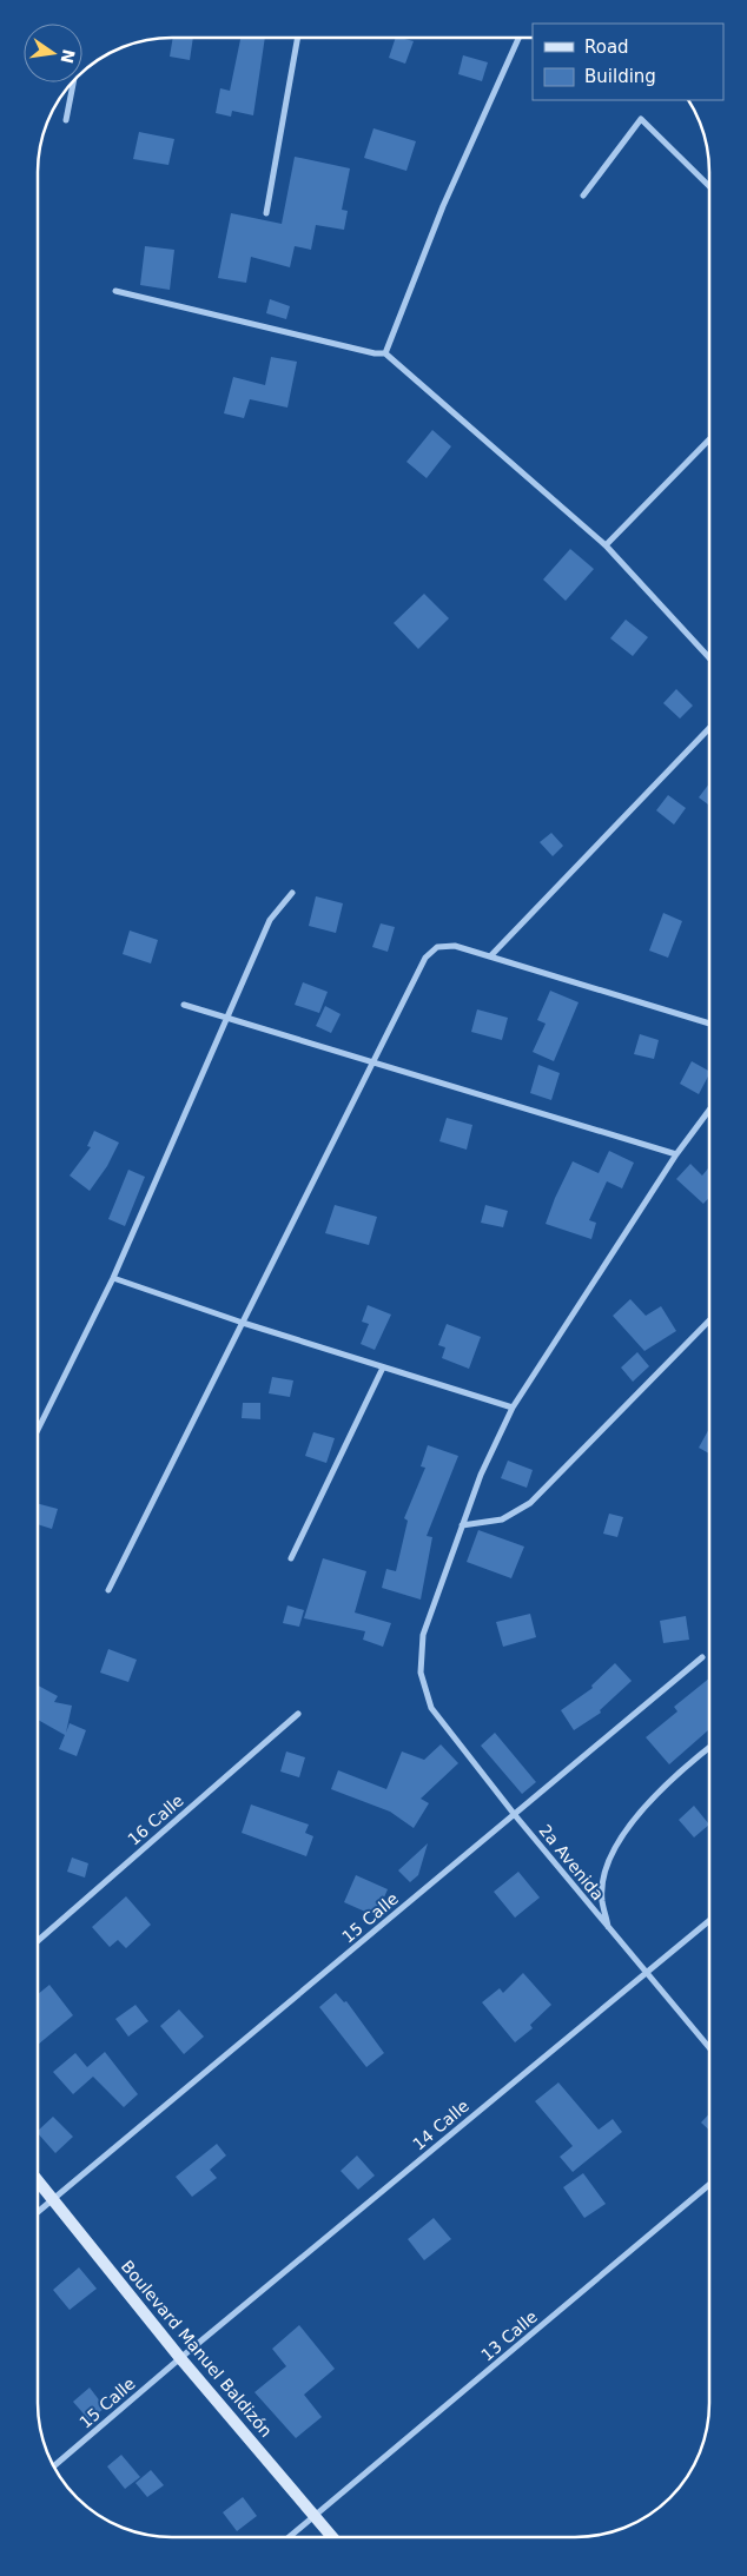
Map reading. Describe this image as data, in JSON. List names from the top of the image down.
{
  "streets": {
    "main road": ["Boulevard Manuel Baldizón"],
    "street": [
      "16 Calle",
      "2a Avenida",
      "15 Calle",
      "14 Calle",
      "13 Calle"
    ]
  },
  "crossings": [
    ["2a Avenida", "15 Calle"],
    ["2a Avenida", "14 Calle"],
    ["15 Calle", "14 Calle"],
    ["15 Calle", "Boulevard Manuel Baldizón"],
    ["14 Calle", "Boulevard Manuel Baldizón"],
    ["13 Calle", "Boulevard Manuel Baldizón"]
  ],
  "legend": ["Road", "Building"],
  "north": "right"
}
